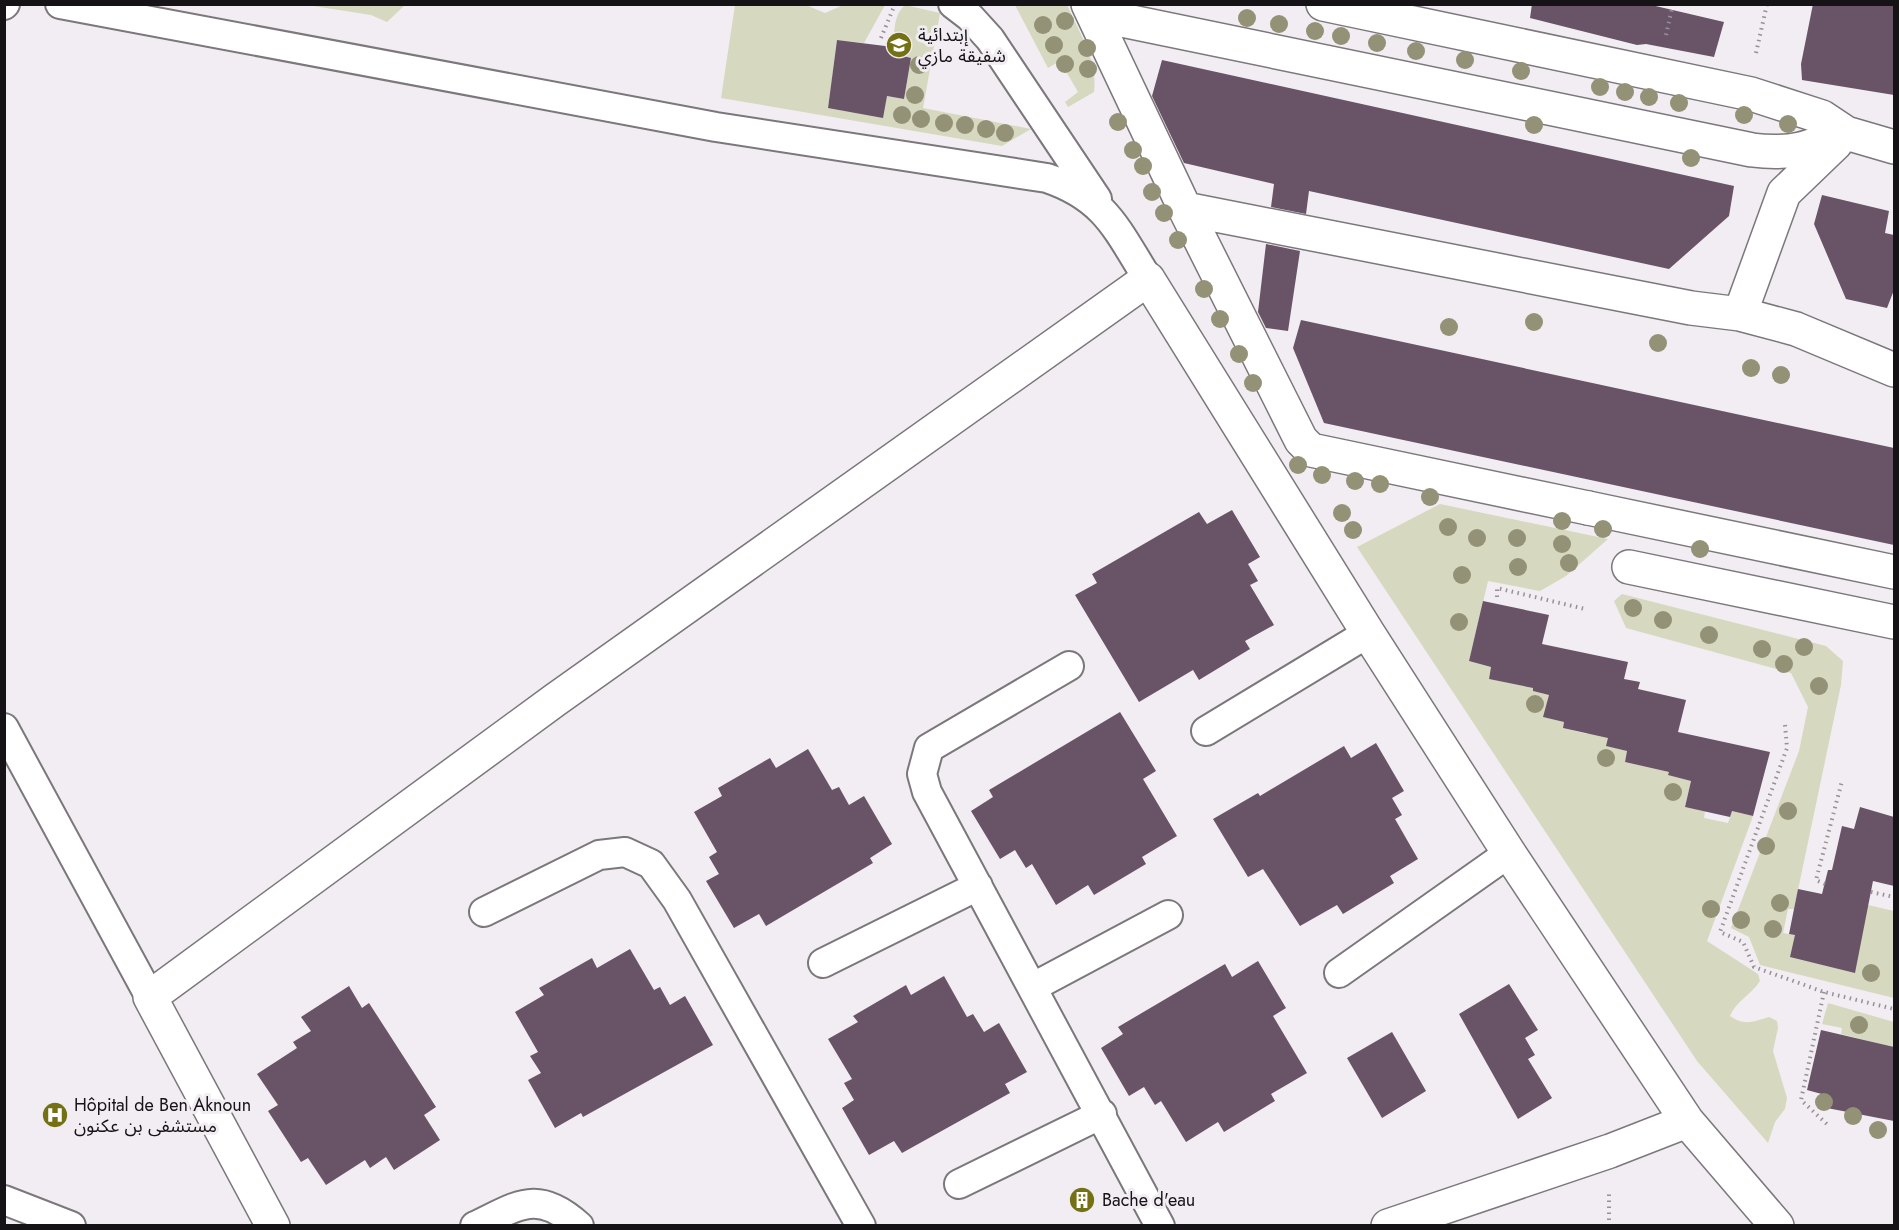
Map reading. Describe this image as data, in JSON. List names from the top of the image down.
{
  "places": {
    "school or university": ["إبتدائية شفيقة مازي"],
    "hospital": ["Hôpital de Ben Aknoun مستشفى بن عكنون"],
    "building": ["Bache d'eau"]
  }
}
